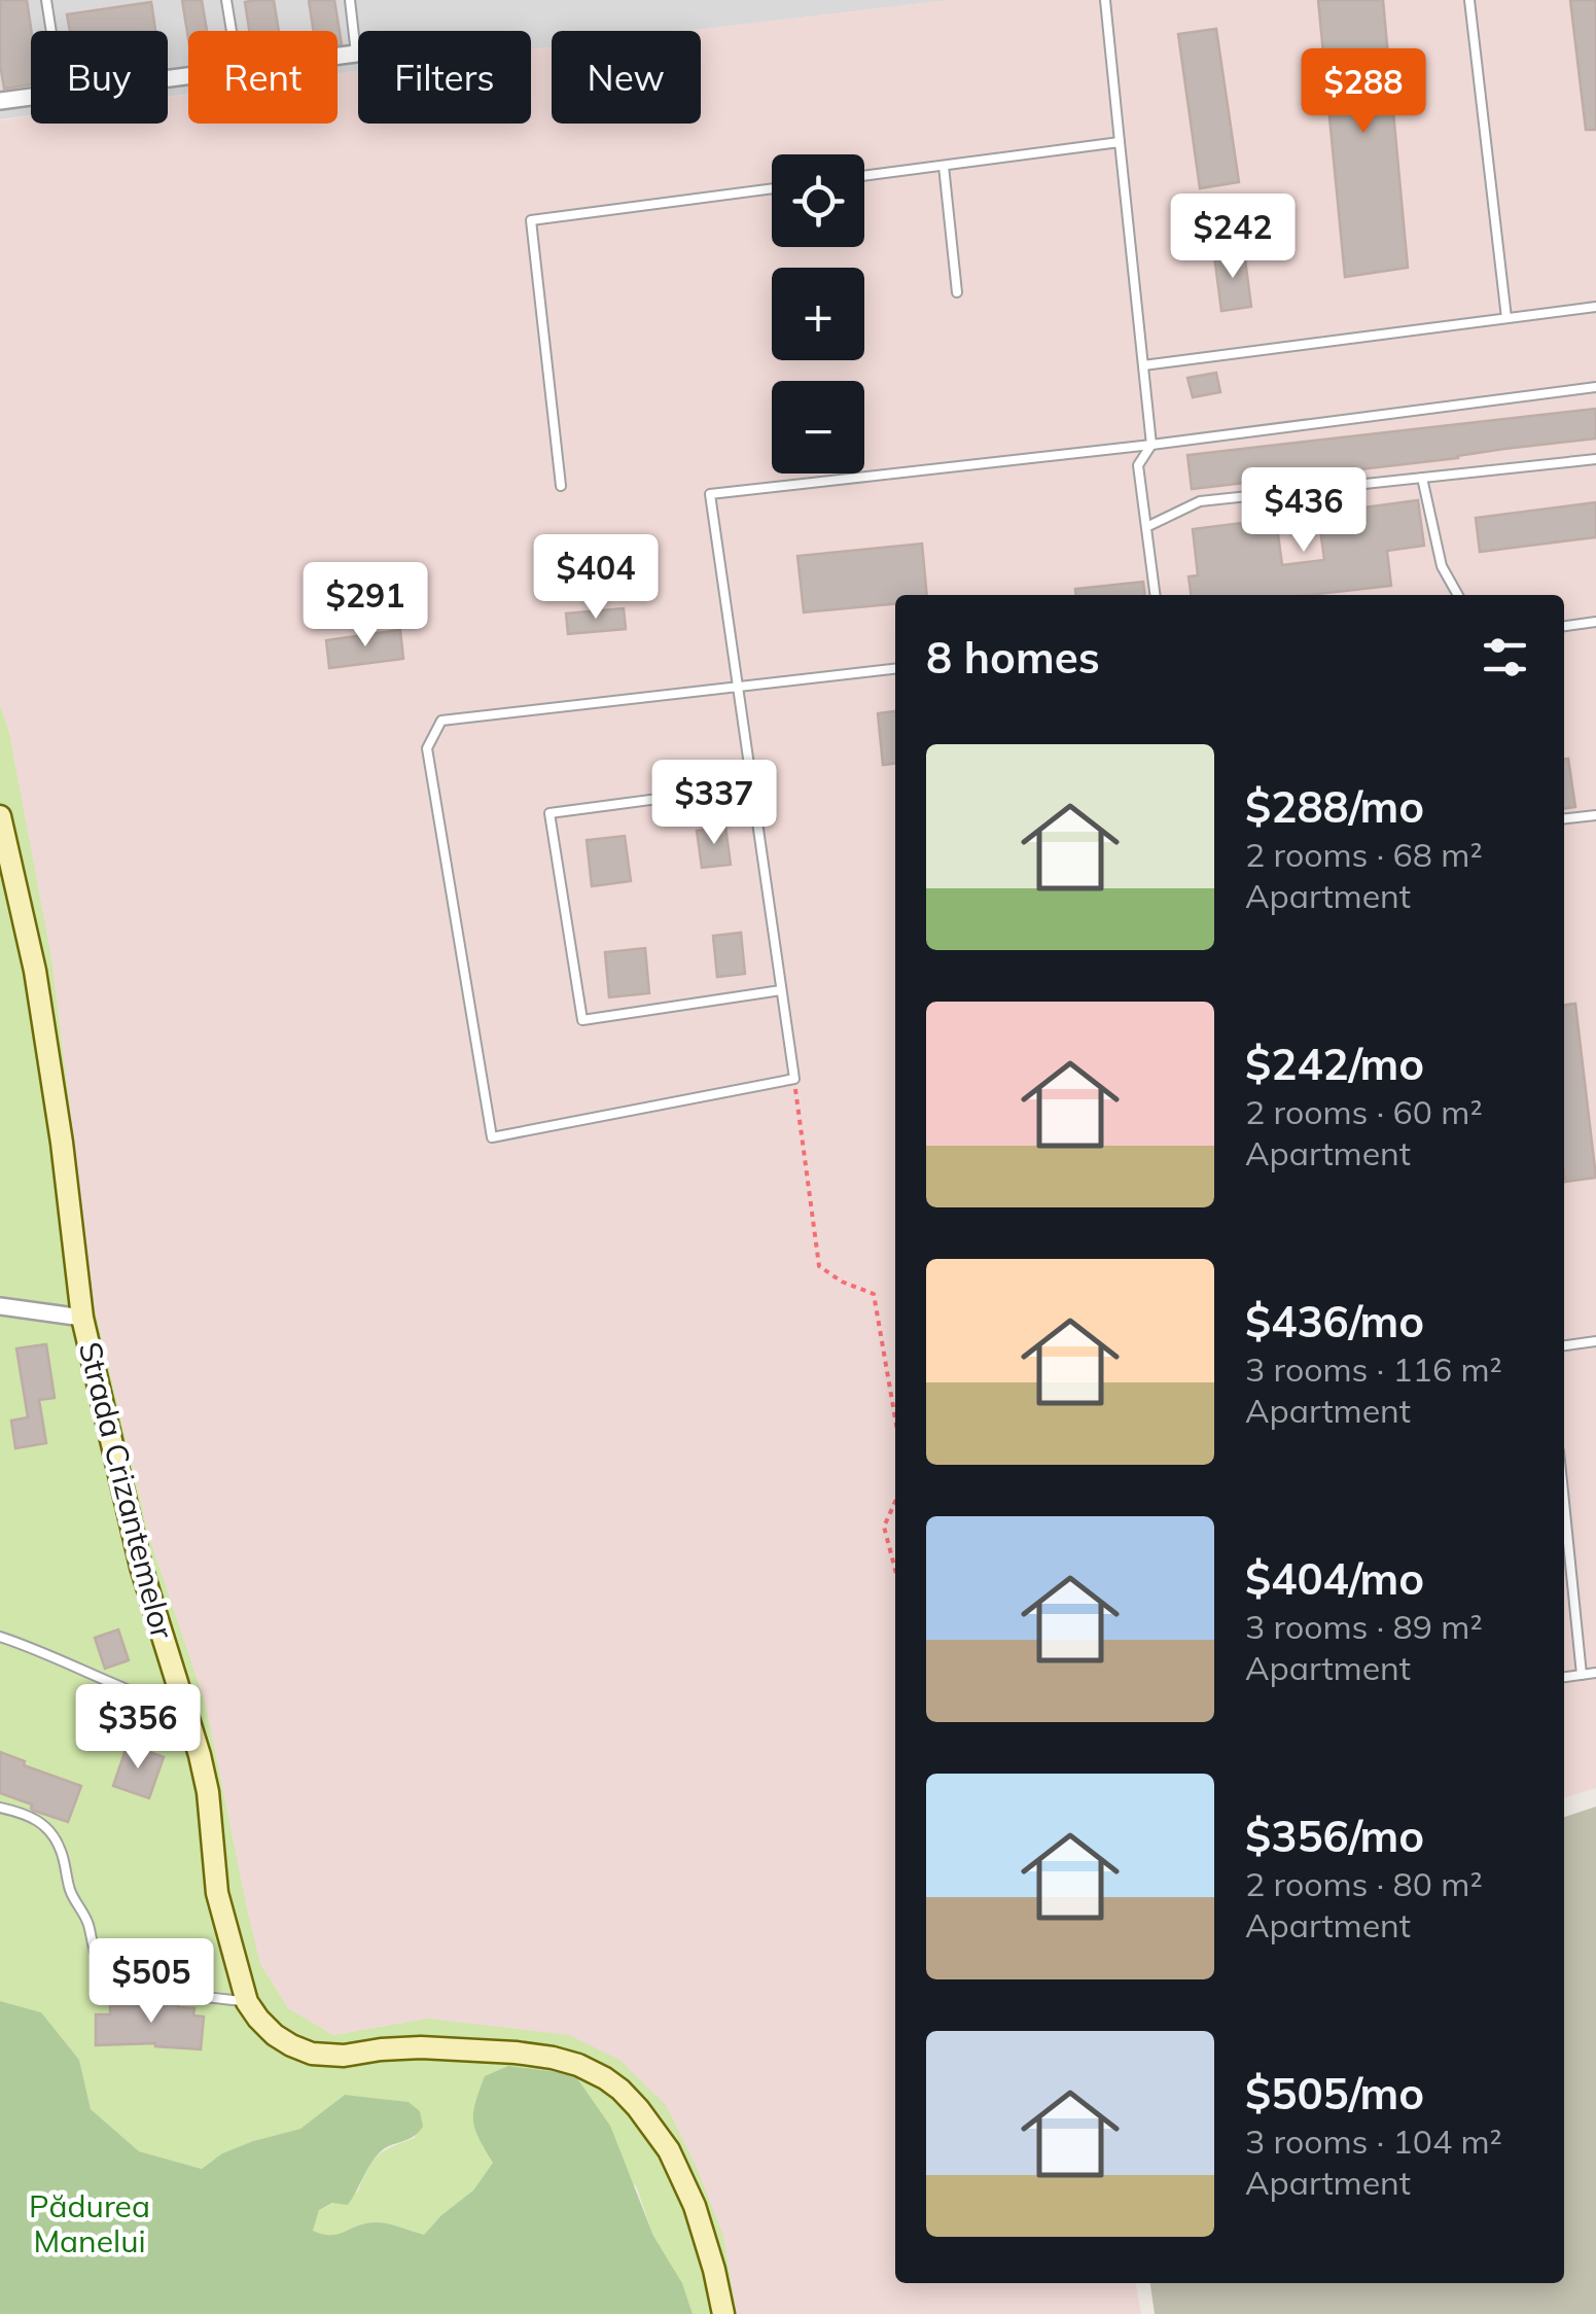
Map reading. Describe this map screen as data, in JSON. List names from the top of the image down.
{
  "streets": {
    "street": ["Strada Crizantemelor"]
  },
  "parks": ["Pădurea Manelui"],
  "page": {
    "chip": [
      "Buy",
      "Rent",
      "Filters",
      "New"
    ],
    "price": [
      "$288",
      "$242",
      "$436",
      "$404",
      "$291",
      "$337",
      "$356",
      "$505"
    ],
    "map_buttons": ["+", "−"],
    "heading": "8 homes",
    "list": [
      {
        "name": "$288/mo",
        "note": "2 rooms · 68 m² · Apartment"
      },
      {
        "name": "$242/mo",
        "note": "2 rooms · 60 m² · Apartment"
      },
      {
        "name": "$436/mo",
        "note": "3 rooms · 116 m² · Apartment"
      },
      {
        "name": "$404/mo",
        "note": "3 rooms · 89 m² · Apartment"
      },
      {
        "name": "$356/mo",
        "note": "2 rooms · 80 m² · Apartment"
      },
      {
        "name": "$505/mo",
        "note": "3 rooms · 104 m² · Apartment"
      }
    ]
  }
}
